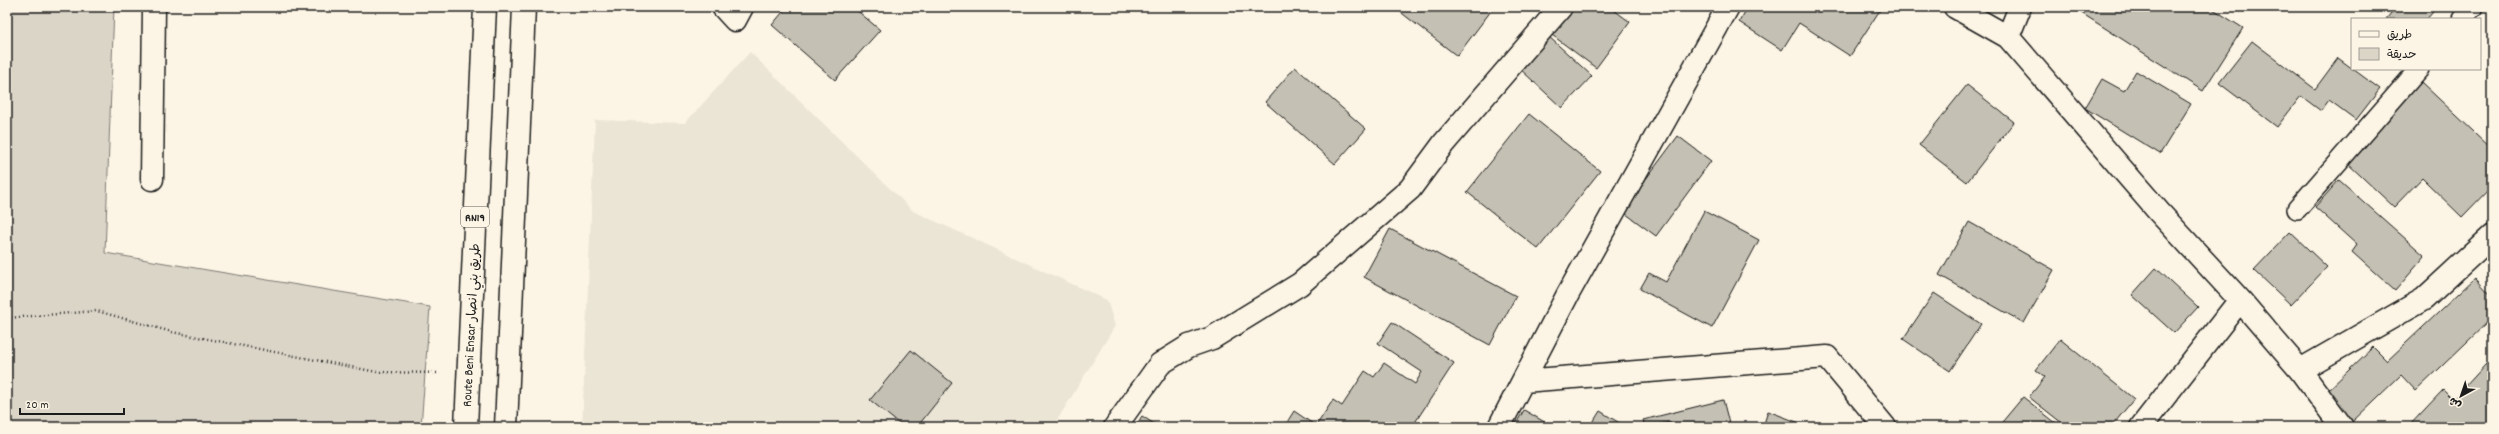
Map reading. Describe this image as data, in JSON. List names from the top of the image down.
{
  "streets": {
    "main road": ["RN19", "Route Beni Ensar طريق بني انصار"]
  },
  "legend": ["طريق", "حديقة"],
  "scale_bar": "20 m",
  "north": "bottom left"
}
